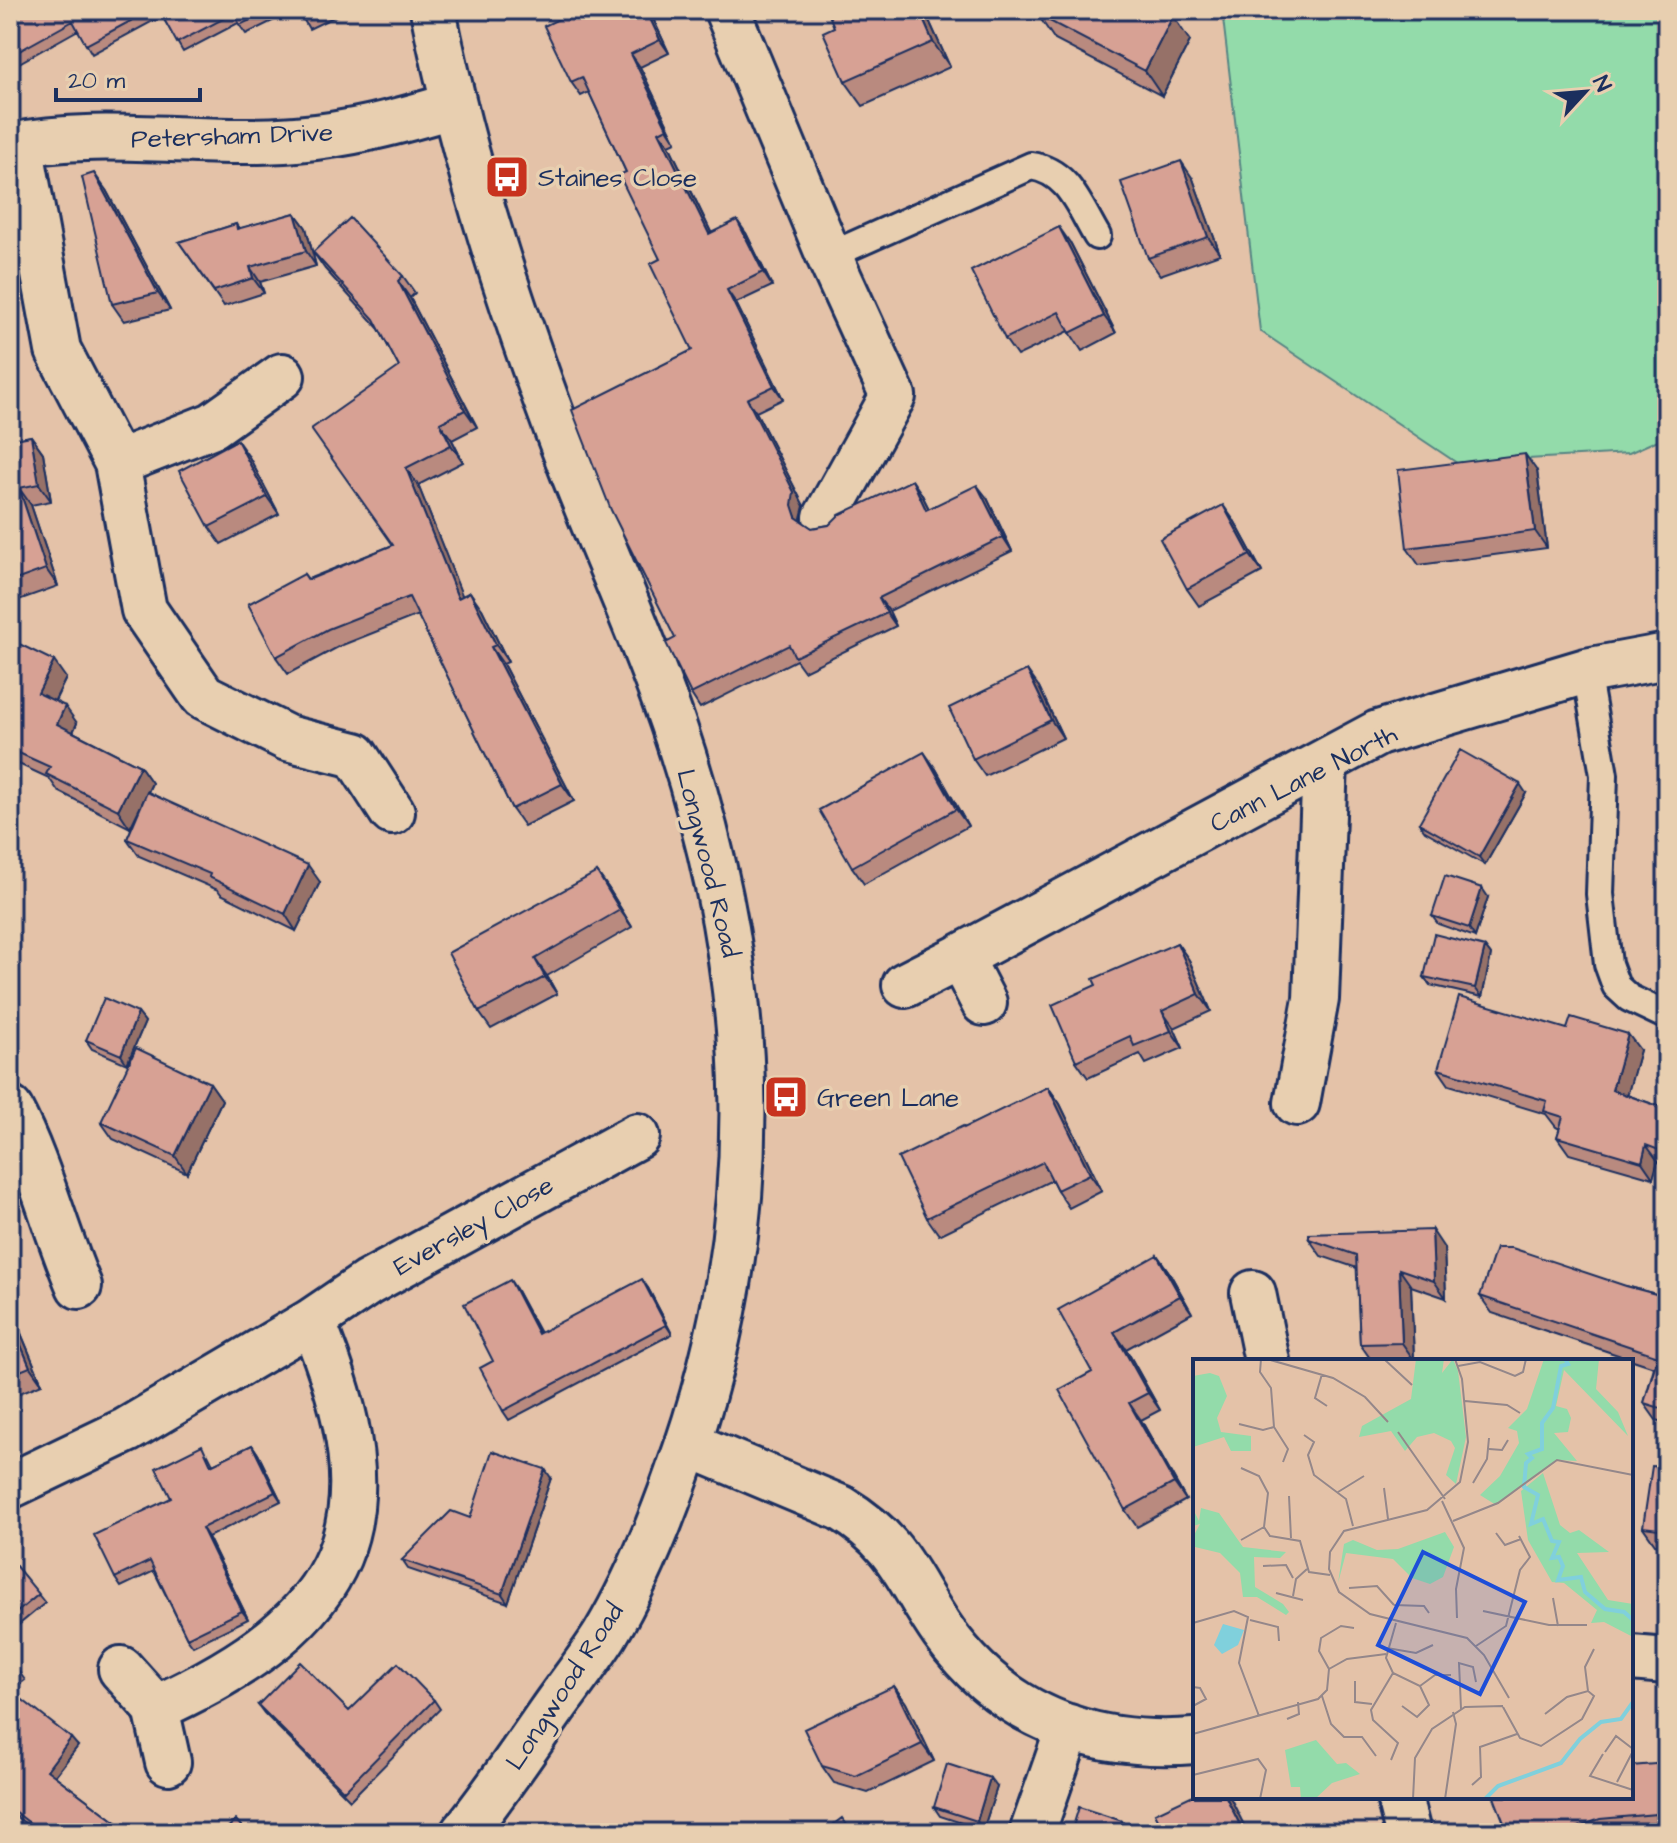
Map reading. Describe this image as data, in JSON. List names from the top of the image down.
{
  "streets": {
    "street": [
      "Petersham Drive",
      "Cann Lane North",
      "Longwood Road",
      "Eversley Close"
    ]
  },
  "crossings": [
    ["Petersham Drive", "Longwood Road"]
  ],
  "places": {
    "bus stop": ["Staines Close", "Green Lane"]
  },
  "scale_bar": "20 m",
  "north": "top right"
}
